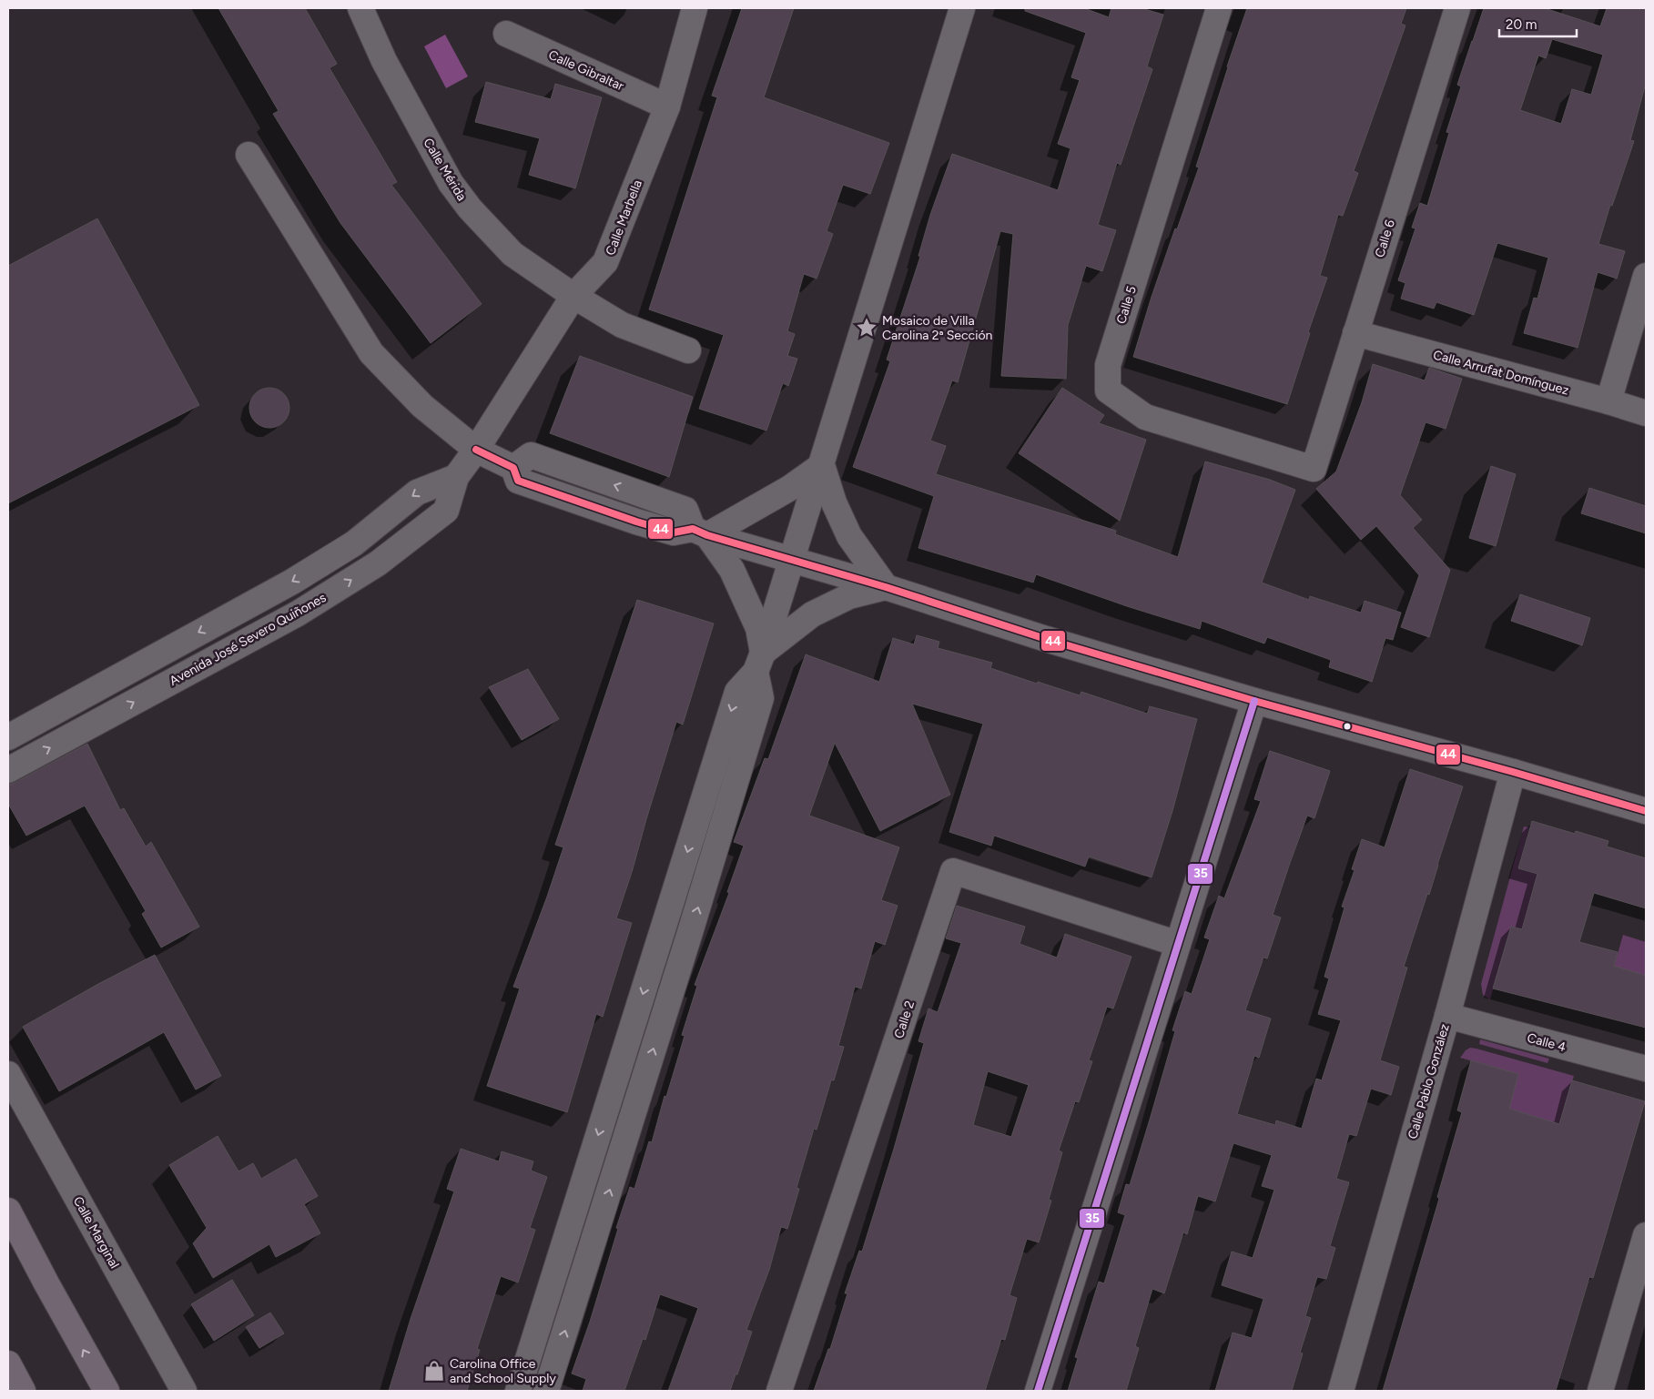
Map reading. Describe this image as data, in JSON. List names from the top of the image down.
{
  "streets": {
    "street": [
      "Calle Gibraltar",
      "Calle Mérida",
      "Calle Marbella",
      "Calle 6",
      "Calle 5",
      "Calle Arrufat Domínguez",
      "Avenida José Severo Quiñones",
      "Calle 2",
      "Calle 4",
      "Calle Pablo González",
      "Calle Marginal"
    ]
  },
  "crossings": [
    ["Calle Gibraltar", "Calle Marbella"],
    ["Calle Mérida", "Calle Marbella"],
    ["Calle Marbella", "Avenida José Severo Quiñones"],
    ["Calle 6", "Calle 5"],
    ["Calle 6", "Calle Arrufat Domínguez"],
    ["Calle 4", "Calle Pablo González"]
  ],
  "places": {
    "place": ["Mosaico de Villa Carolina 2ª Sección"],
    "shop": ["Carolina Office and School Supply"]
  },
  "lines": ["transit line 44", "transit line 35"],
  "scale_bar": "20 m"
}
